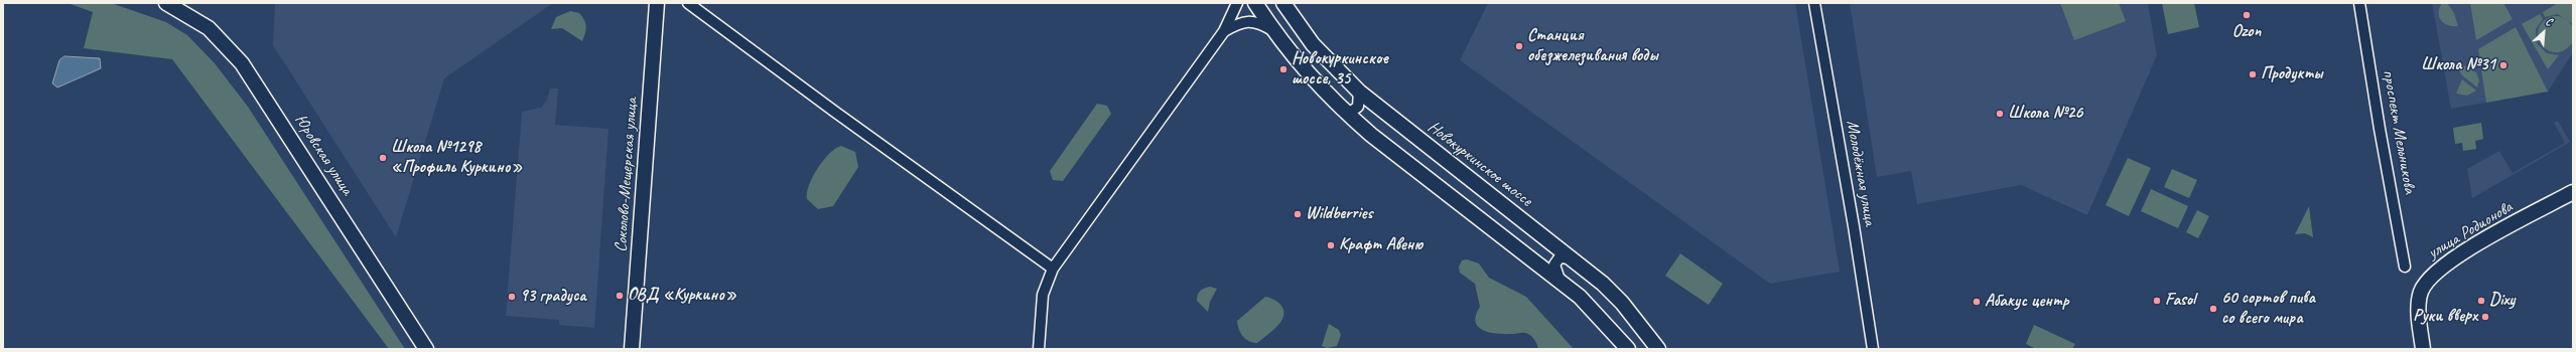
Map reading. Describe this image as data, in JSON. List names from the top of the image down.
{
  "streets": {
    "main road": [
      "Юровская улица",
      "Новокуркинское шоссе",
      "Соколово-Мещерская улица",
      "улица Родионова"
    ],
    "street": ["проспект Мельникова", "Молодёжная улица"]
  },
  "places": [
    "Ozon",
    "Станция обезжелезивания воды",
    "Школа №31",
    "Новокуркинское шоссе, 35",
    "Продукты",
    "Школа №26",
    "Школа №1298 «Профиль Куркино»",
    "Wildberries",
    "Крафт Авеню",
    "ОВД «Куркино»",
    "93 градуса",
    "Fasol",
    "Dixy",
    "Абакус центр",
    "60 сортов пива со всего мира",
    "Руки вверх"
  ],
  "north": "top right"
}
